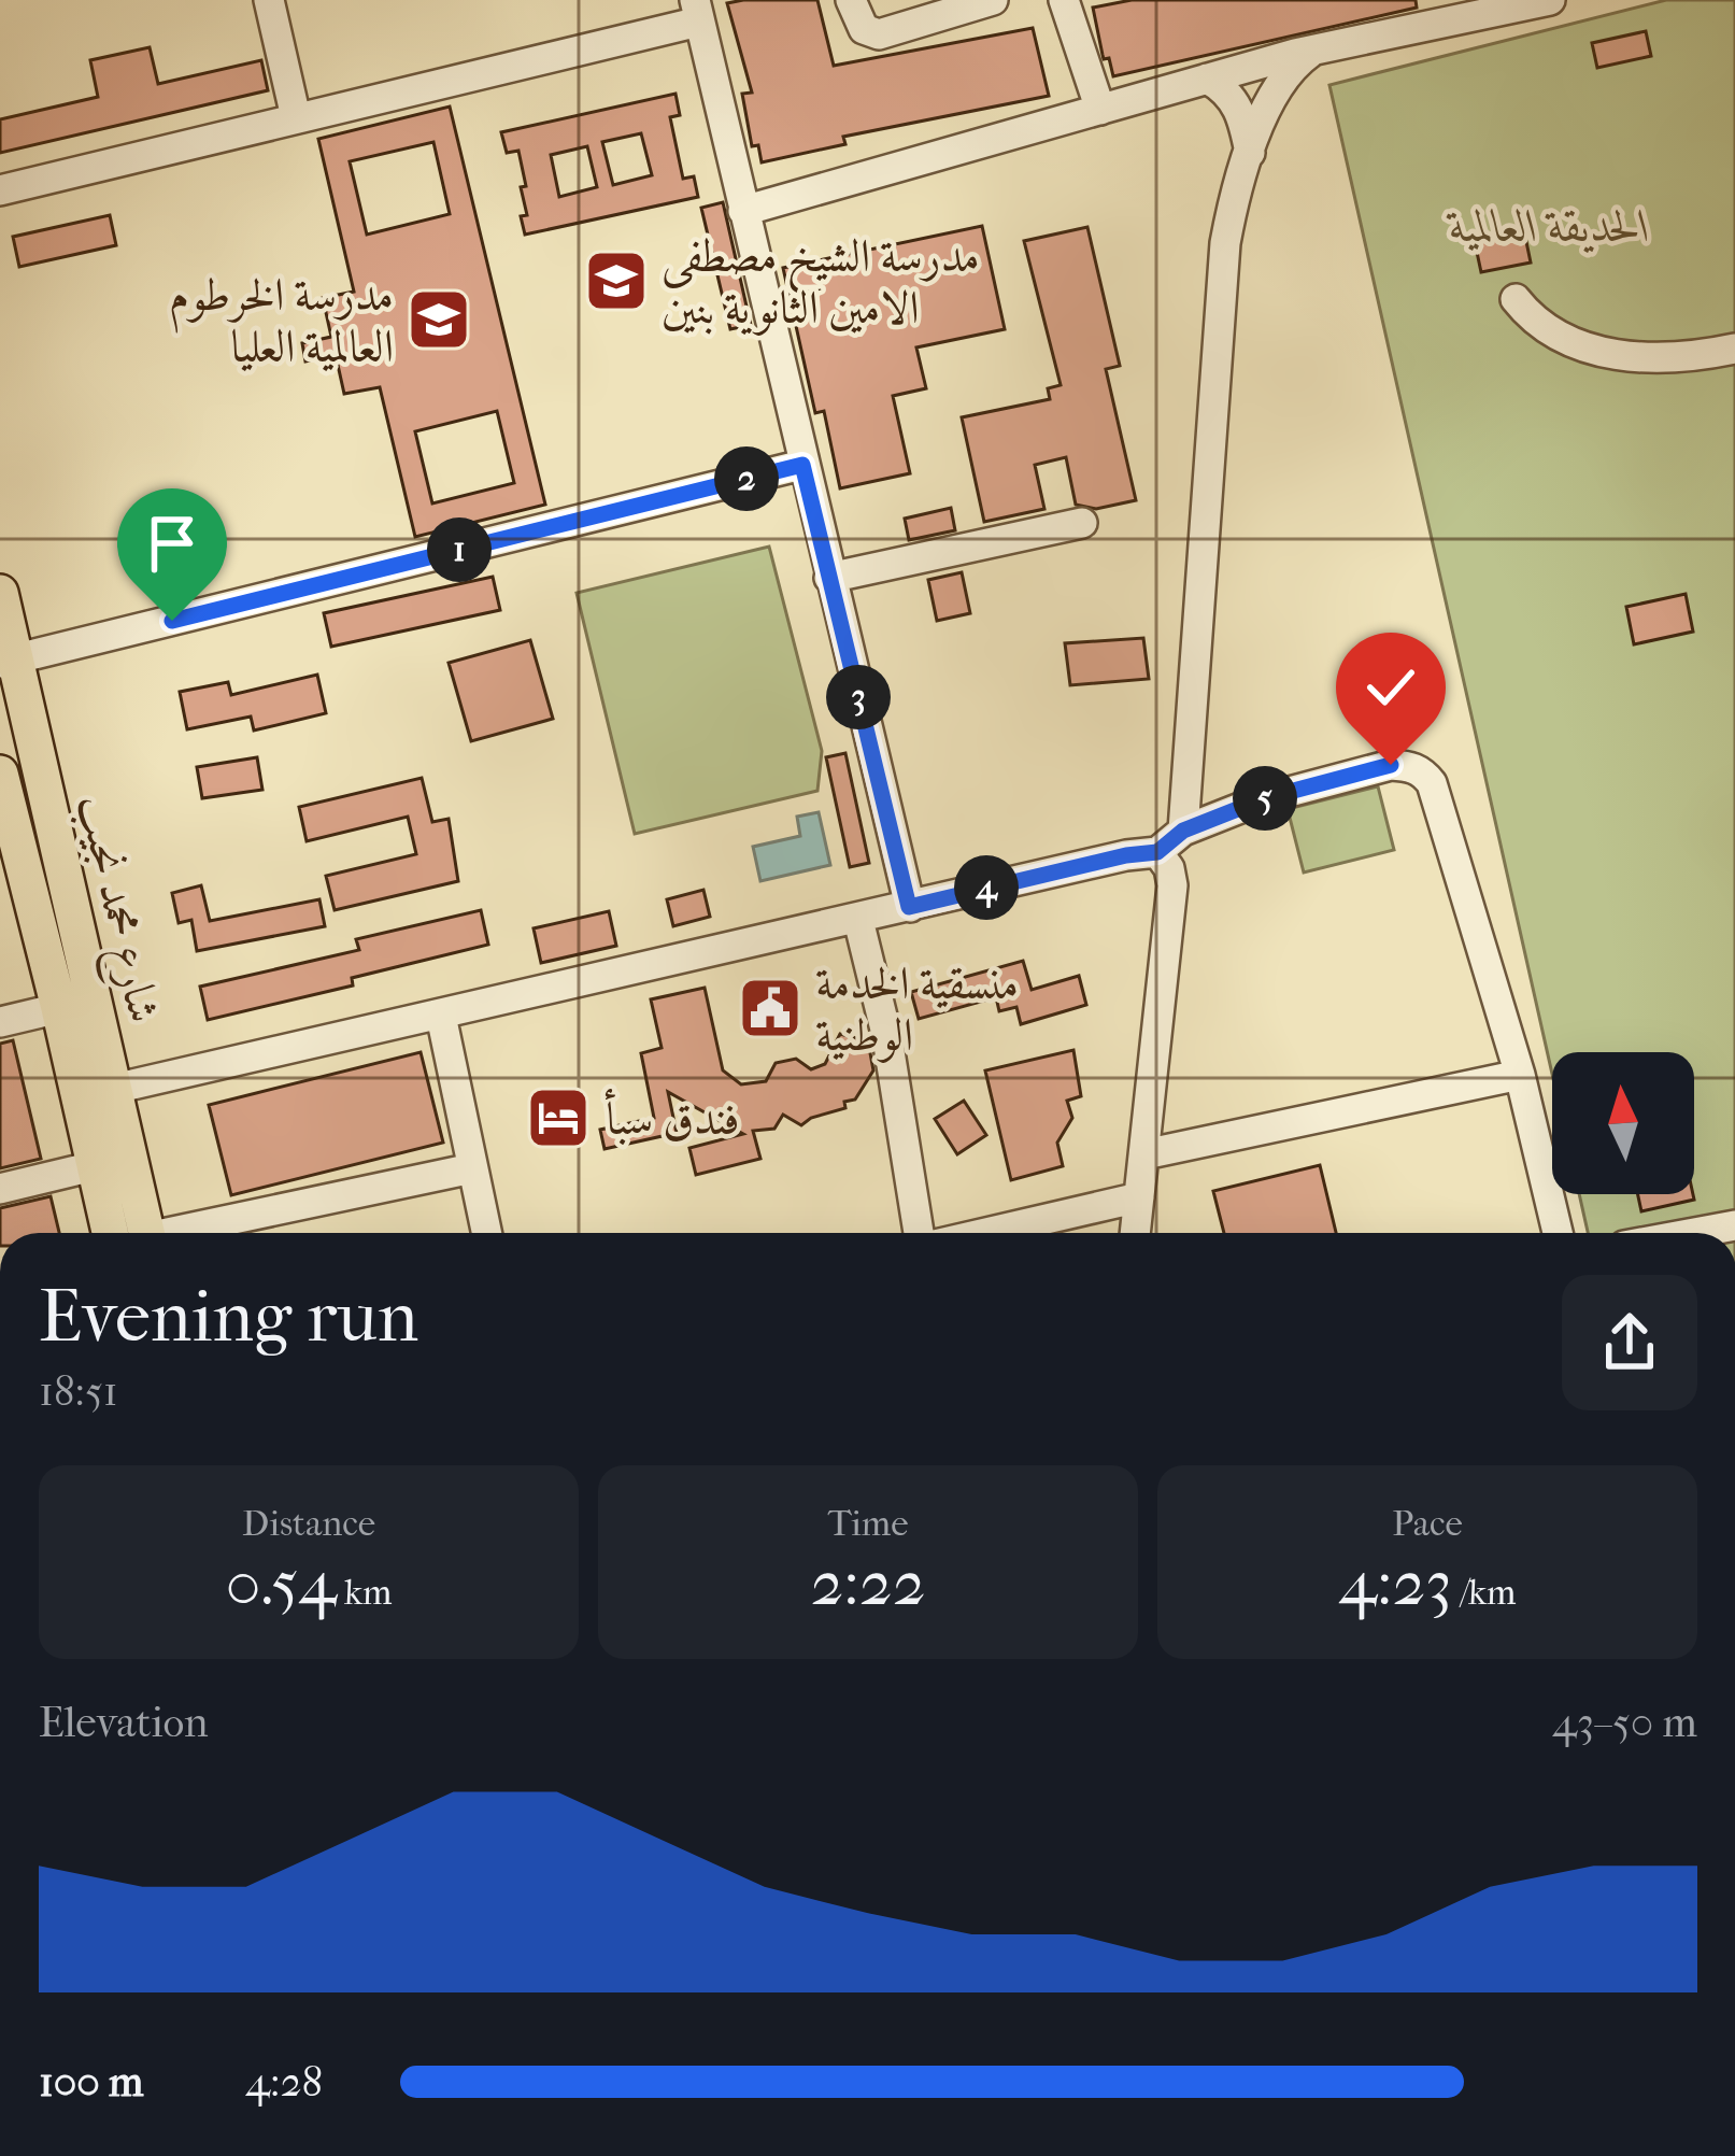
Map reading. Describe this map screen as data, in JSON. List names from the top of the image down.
{
  "streets": {
    "main road": ["شارع محمد نجيب"]
  },
  "parks": ["الحديقة العالمية"],
  "places": {
    "school or university": ["مدرسة الشيخ مصطفى الامين الثانوية بنين", "مدرسة الخرطوم العالمية العليا"],
    "public building": ["منسقية الخدمة الوطنية"],
    "hotel": ["فندق سبأ"]
  },
  "north": "top",
  "page": {
    "pins": [
      "2",
      "1",
      "3",
      "5",
      "4"
    ],
    "heading": ["Evening run", "18:51"],
    "stats": [
      ["Distance", "0.54 km"],
      ["Time", "2:22"],
      ["Pace", "4:23 /km"]
    ],
    "chart": ["Elevation", "43–50 m"],
    "list": [
      {
        "name": "100 m",
        "note": "4:28"
      }
    ]
  }
}
